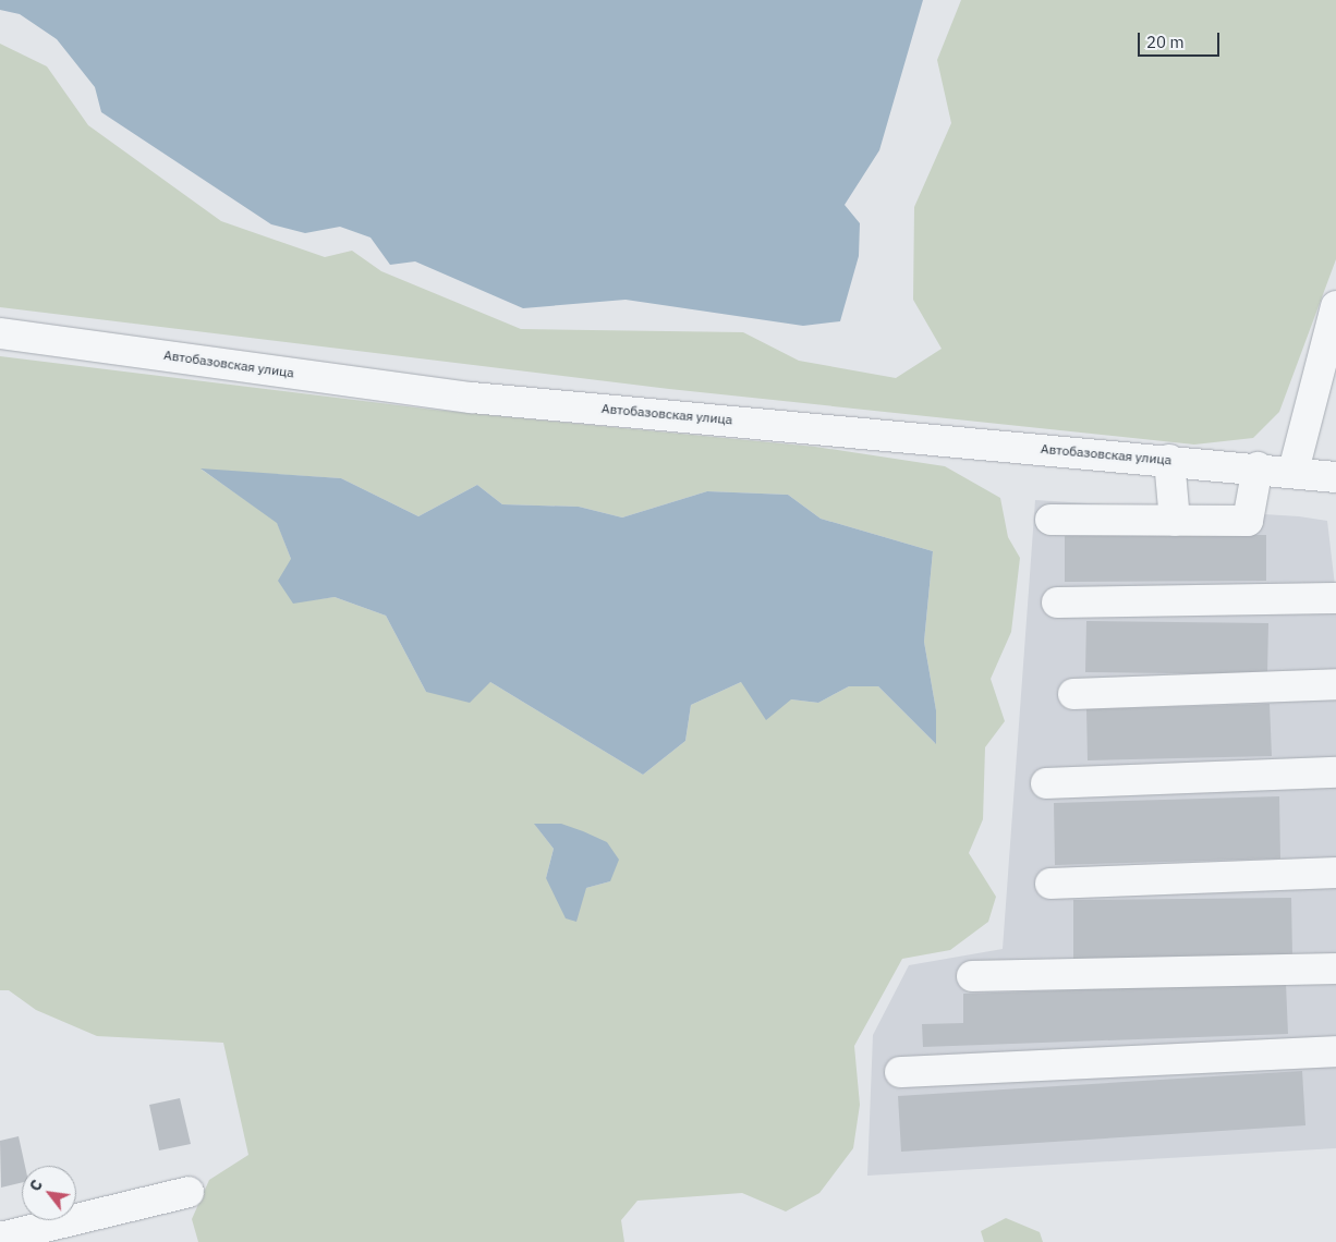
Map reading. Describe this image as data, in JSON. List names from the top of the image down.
{
  "streets": {
    "street": ["Автобазовская улица"]
  },
  "scale_bar": "20 m",
  "north": "top left"
}
